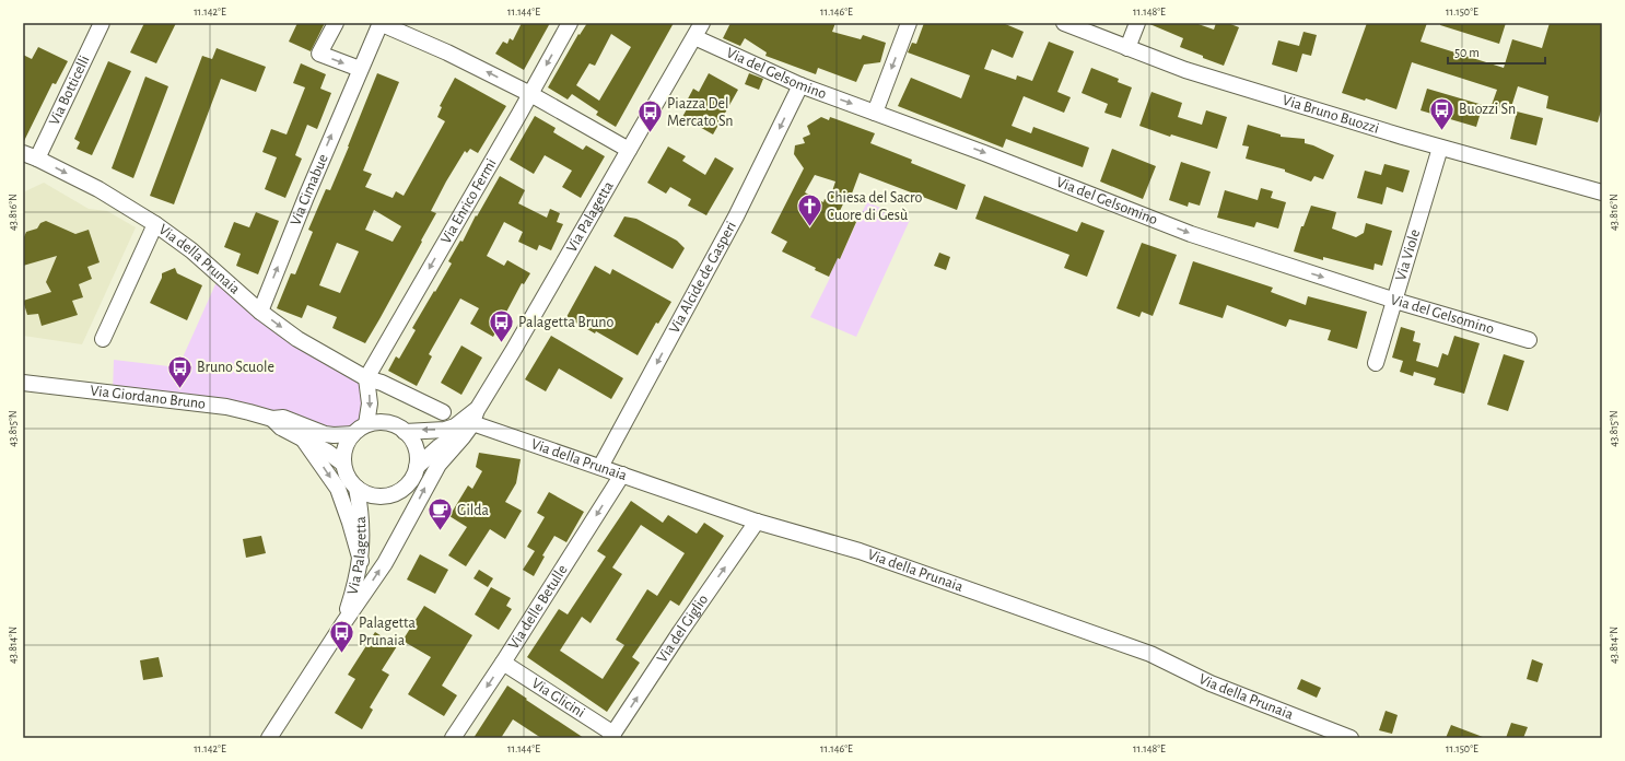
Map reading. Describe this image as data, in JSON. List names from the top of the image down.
{
  "streets": {
    "street": [
      "Via del Gelsomino",
      "Via Botticelli",
      "Via Bruno Buozzi",
      "Via Cimabue",
      "Via Enrico Fermi",
      "Via Palagetta",
      "Via Viole",
      "Via della Prunaia",
      "Via Alcide de Gasperi",
      "Via Giordano Bruno",
      "Via delle Betulle",
      "Via del Giglio",
      "Via Glicini"
    ]
  },
  "crossings": [
    ["Via del Gelsomino", "Via Palagetta"],
    ["Via del Gelsomino", "Via Viole"],
    ["Via del Gelsomino", "Via Alcide de Gasperi"],
    ["Via Botticelli", "Via della Prunaia"],
    ["Via Bruno Buozzi", "Via Viole"],
    ["Via Cimabue", "Via della Prunaia"],
    ["Via Enrico Fermi", "Via della Prunaia"],
    ["Via Palagetta", "Via della Prunaia"],
    ["Via Palagetta", "Via Giordano Bruno"],
    ["Via della Prunaia", "Via Alcide de Gasperi"],
    ["Via della Prunaia", "Via delle Betulle"],
    ["Via della Prunaia", "Via del Giglio"],
    ["Via delle Betulle", "Via Glicini"],
    ["Via del Giglio", "Via Glicini"]
  ],
  "one_way": [
    "Via del Gelsomino",
    "Via Cimabue",
    "Via Enrico Fermi",
    "Via Alcide de Gasperi",
    "Via delle Betulle",
    "Via del Giglio"
  ],
  "places": {
    "bus stop": [
      "Buozzi Sn",
      "Piazza Del Mercato Sn",
      "Palagetta Bruno",
      "Bruno Scuole",
      "Palagetta Prunaia"
    ],
    "church": ["Chiesa del Sacro Cuore di Gesù"],
    "cafe": ["Gilda"]
  },
  "scale_bar": "50 m",
  "coordinates": [
    "11.142°E",
    "11.144°E",
    "11.146°E",
    "11.148°E",
    "11.150°E",
    "43.816°N",
    "43.815°N",
    "43.814°N"
  ]
}
